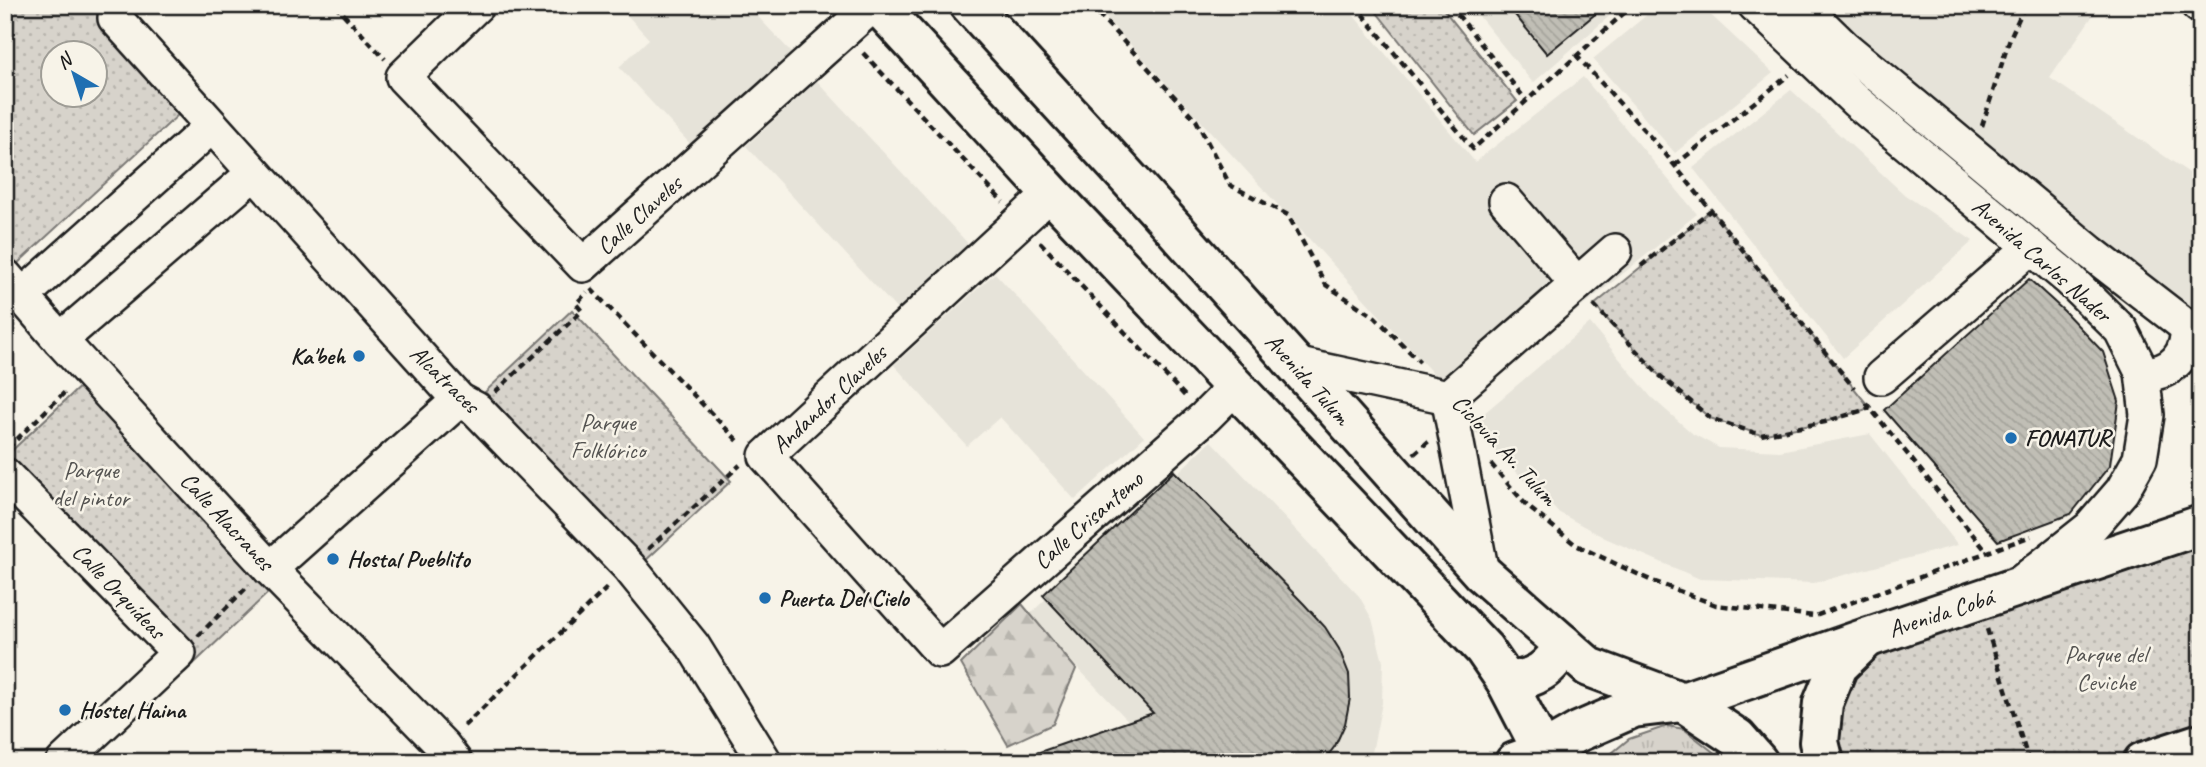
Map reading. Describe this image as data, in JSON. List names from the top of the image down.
{
  "streets": {
    "main road": ["Avenida Tulum", "Avenida Cobá"],
    "street": [
      "Calle Claveles",
      "Avenida Carlos Nader",
      "Alcatraces",
      "Andandor Claveles",
      "Calle Crisantemo",
      "Calle Alacranes",
      "Calle Orquídeas"
    ],
    "path": ["Ciclovía Av. Tulum"]
  },
  "crossings": [
    ["Avenida Carlos Nader", "Avenida Cobá"],
    ["Avenida Tulum", "Avenida Cobá"],
    ["Andandor Claveles", "Calle Crisantemo"]
  ],
  "parks": ["Parque Folklórico", "Parque del pintor", "Parque del Ceviche"],
  "places": [
    "Ka'beh",
    "FONATUR",
    "Hostal Pueblito",
    "Puerta Del Cielo",
    "Hostel Haina"
  ],
  "north": "top left"
}
